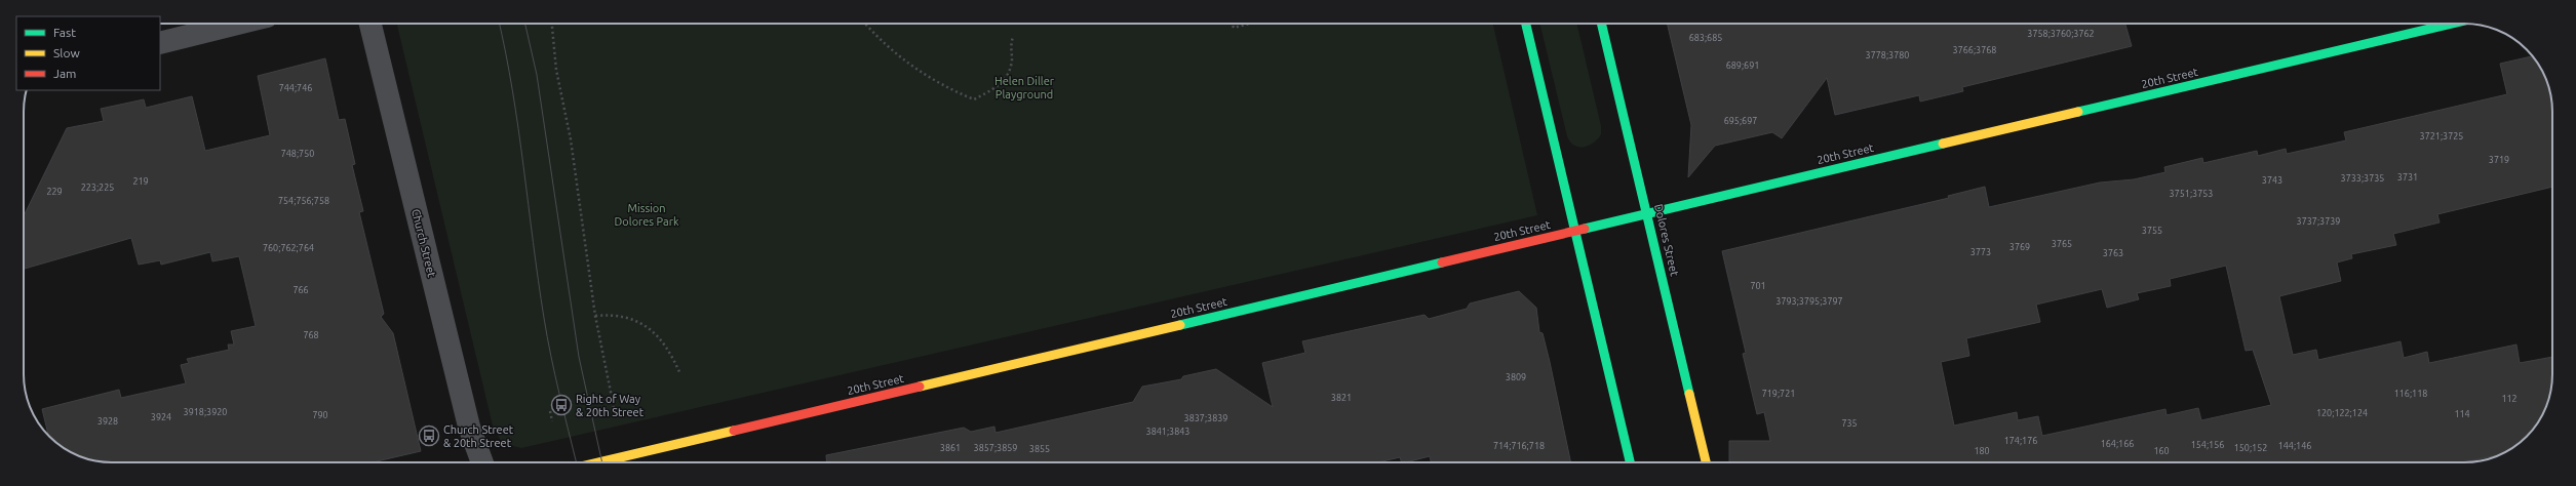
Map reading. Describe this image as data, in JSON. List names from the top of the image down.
{
  "streets": {
    "street": ["20th Street", "Dolores Street", "Church Street"]
  },
  "crossings": [
    ["20th Street", "Dolores Street"]
  ],
  "parks": ["Helen Diller Playground", "Mission Dolores Park"],
  "places": {
    "bus stop": ["Right of Way & 20th Street", "Church Street & 20th Street"]
  },
  "house_numbers": [
    "3758;3760;3762",
    "683;685",
    "3766;3768",
    "3778;3780",
    "689;691",
    "744;746",
    "695;697",
    "3721;3725",
    "748;750",
    "3719",
    "3731",
    "3733;3735",
    "3743",
    "219",
    "223;225",
    "229",
    "3751;3753",
    "754;756;758",
    "3737;3739",
    "3755",
    "3765",
    "3769",
    "760;762;764",
    "3773",
    "3763",
    "701",
    "766",
    "3793;3795;3797",
    "768",
    "3809",
    "719;721",
    "116;118",
    "3821",
    "112",
    "3918;3920",
    "120;122;124",
    "114",
    "790",
    "3924",
    "3837;3839",
    "3928",
    "735",
    "3841;3843",
    "174;176",
    "164;166",
    "154;156",
    "714;716;718",
    "144;146",
    "3861",
    "3857;3859",
    "150;152",
    "3855",
    "180",
    "160"
  ],
  "legend": ["Fast", "Slow", "Jam"]
}
